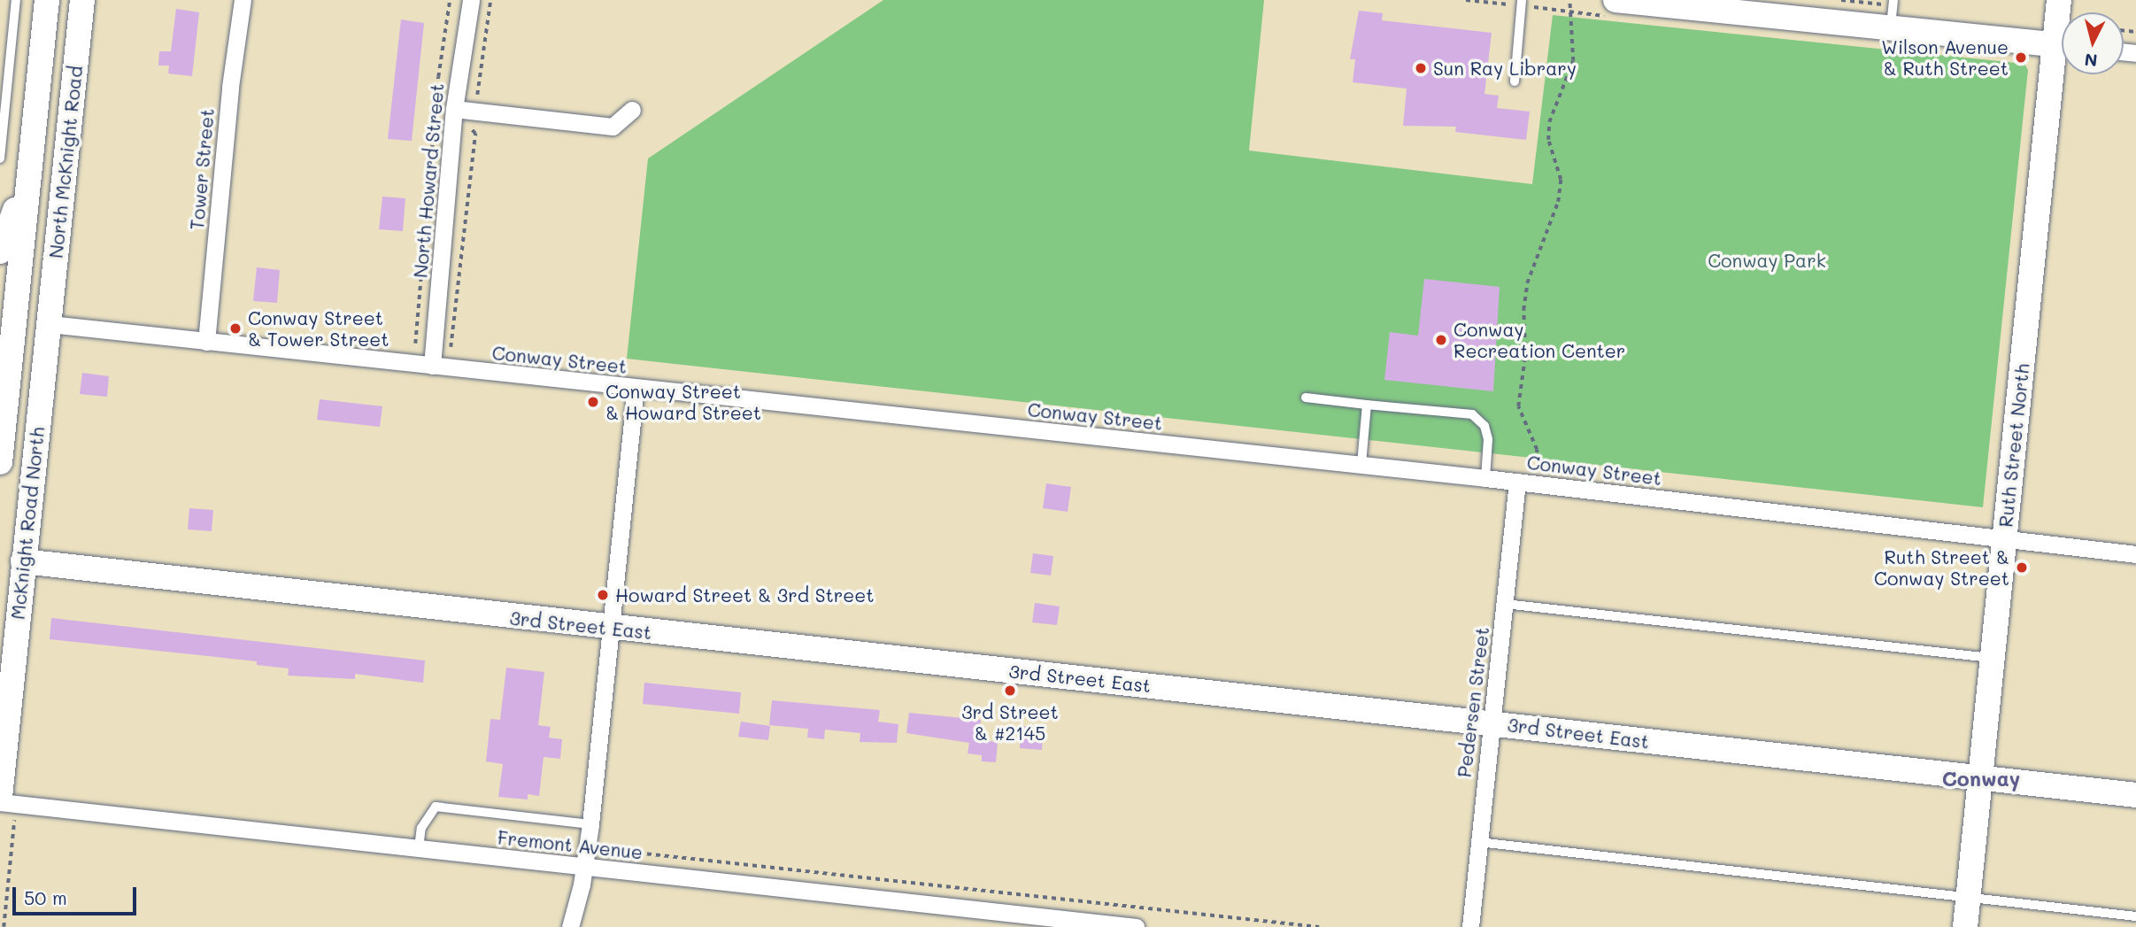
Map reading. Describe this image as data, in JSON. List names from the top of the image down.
{
  "streets": {
    "street": [
      "North McKnight Road",
      "Tower Street",
      "North Howard Street",
      "Conway Street",
      "Ruth Street North",
      "McKnight Road North",
      "3rd Street East",
      "Pedersen Street",
      "Fremont Avenue"
    ]
  },
  "crossings": [
    ["North McKnight Road", "Conway Street"],
    ["North McKnight Road", "McKnight Road North"],
    ["Tower Street", "Conway Street"],
    ["North Howard Street", "Conway Street"],
    ["Conway Street", "Ruth Street North"],
    ["Conway Street", "McKnight Road North"],
    ["Conway Street", "Pedersen Street"],
    ["Ruth Street North", "3rd Street East"],
    ["McKnight Road North", "3rd Street East"],
    ["3rd Street East", "Pedersen Street"]
  ],
  "districts": ["Conway"],
  "parks": ["Conway Park"],
  "places": [
    "Wilson Avenue & Ruth Street",
    "Sun Ray Library",
    "Conway Street & Tower Street",
    "Conway Recreation Center",
    "Conway Street & Howard Street",
    "Ruth Street & Conway Street",
    "Howard Street & 3rd Street",
    "3rd Street & #2145"
  ],
  "scale_bar": "50 m",
  "north": "bottom"
}
